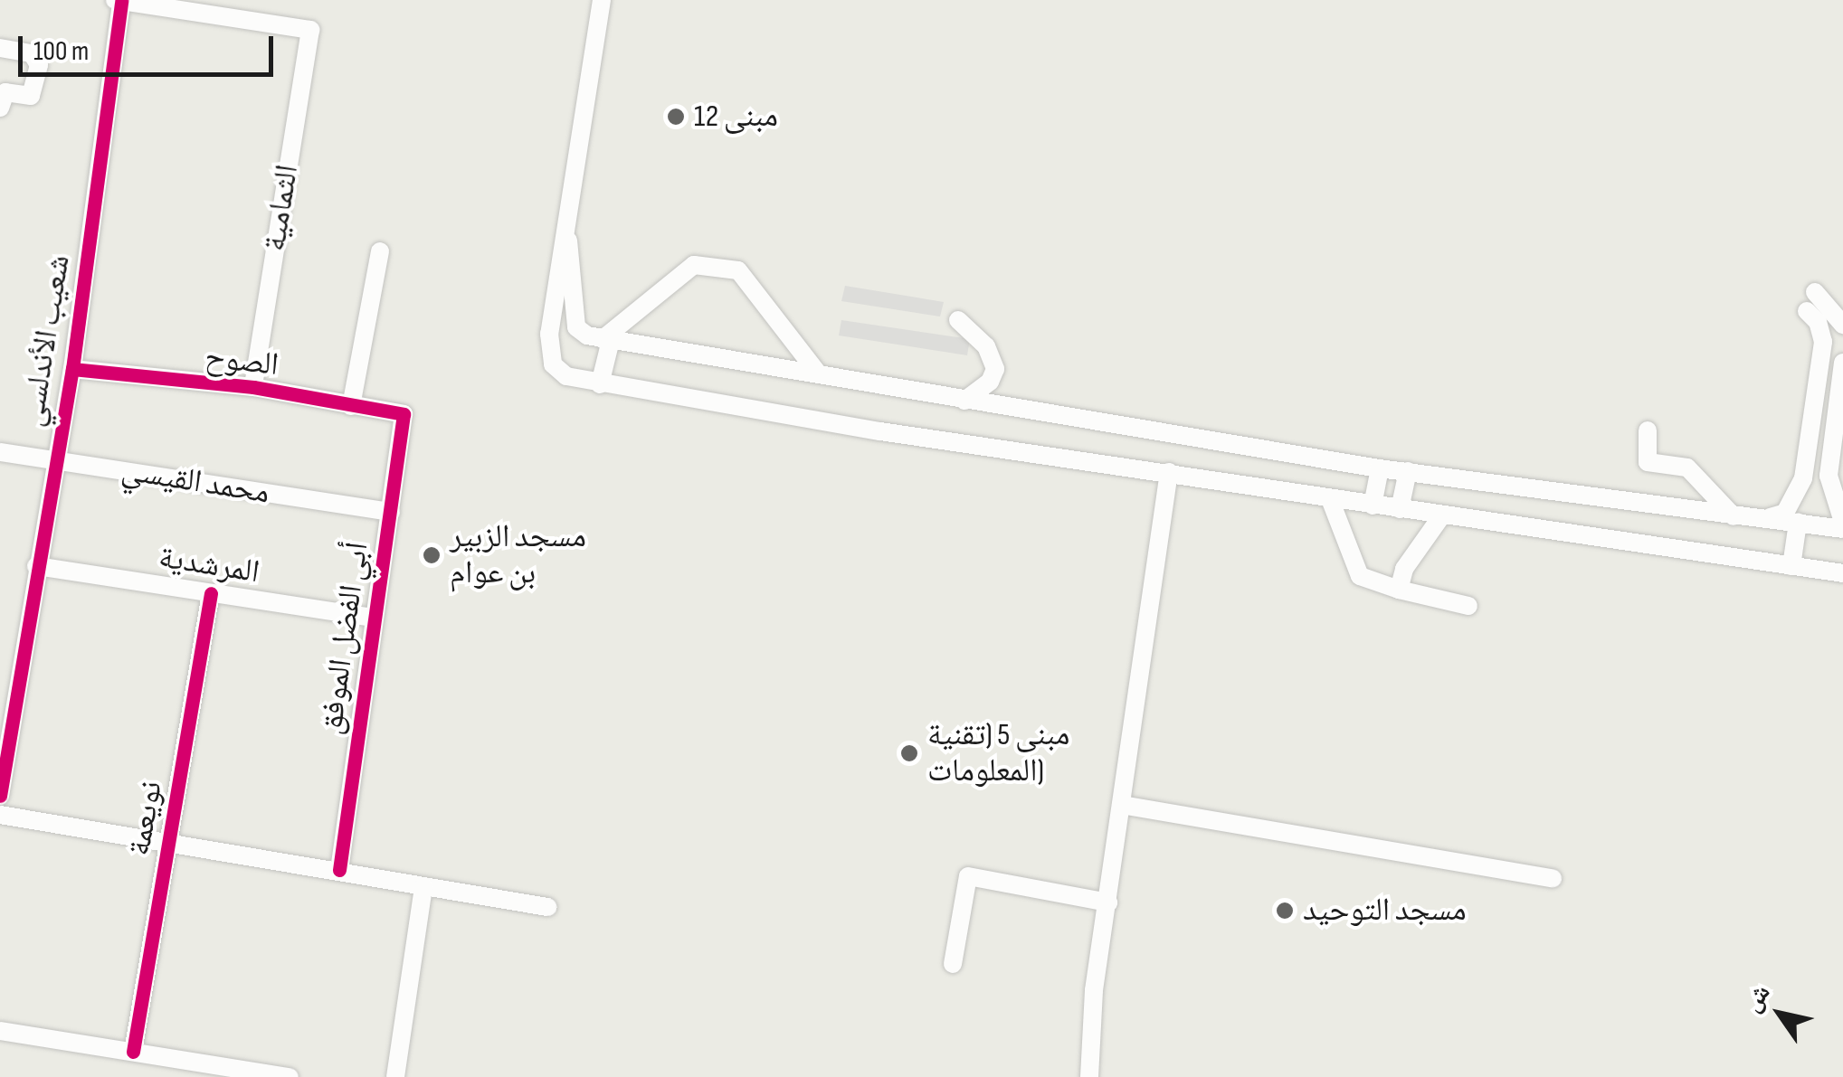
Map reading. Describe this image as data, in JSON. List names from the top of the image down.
{
  "streets": {
    "street": [
      "الثمامية",
      "شعيب الأندلسي",
      "الصوح",
      "محمد القيسي",
      "المرشدية",
      "أبي الفضل الموفق",
      "نويعمة"
    ]
  },
  "crossings": [
    ["الثمامية", "شعيب الأندلسي"],
    ["الثمامية", "الصوح"],
    ["شعيب الأندلسي", "الصوح"],
    ["شعيب الأندلسي", "محمد القيسي"],
    ["شعيب الأندلسي", "المرشدية"],
    ["الصوح", "أبي الفضل الموفق"],
    ["محمد القيسي", "أبي الفضل الموفق"],
    ["المرشدية", "أبي الفضل الموفق"],
    ["المرشدية", "نويعمة"]
  ],
  "places": [
    "مبنى 12",
    "مسجد الزبير بن عوام",
    "مبنى 5 (تقنية المعلومات)",
    "مسجد التوحيد"
  ],
  "scale_bar": "100 m",
  "north": "top left"
}
